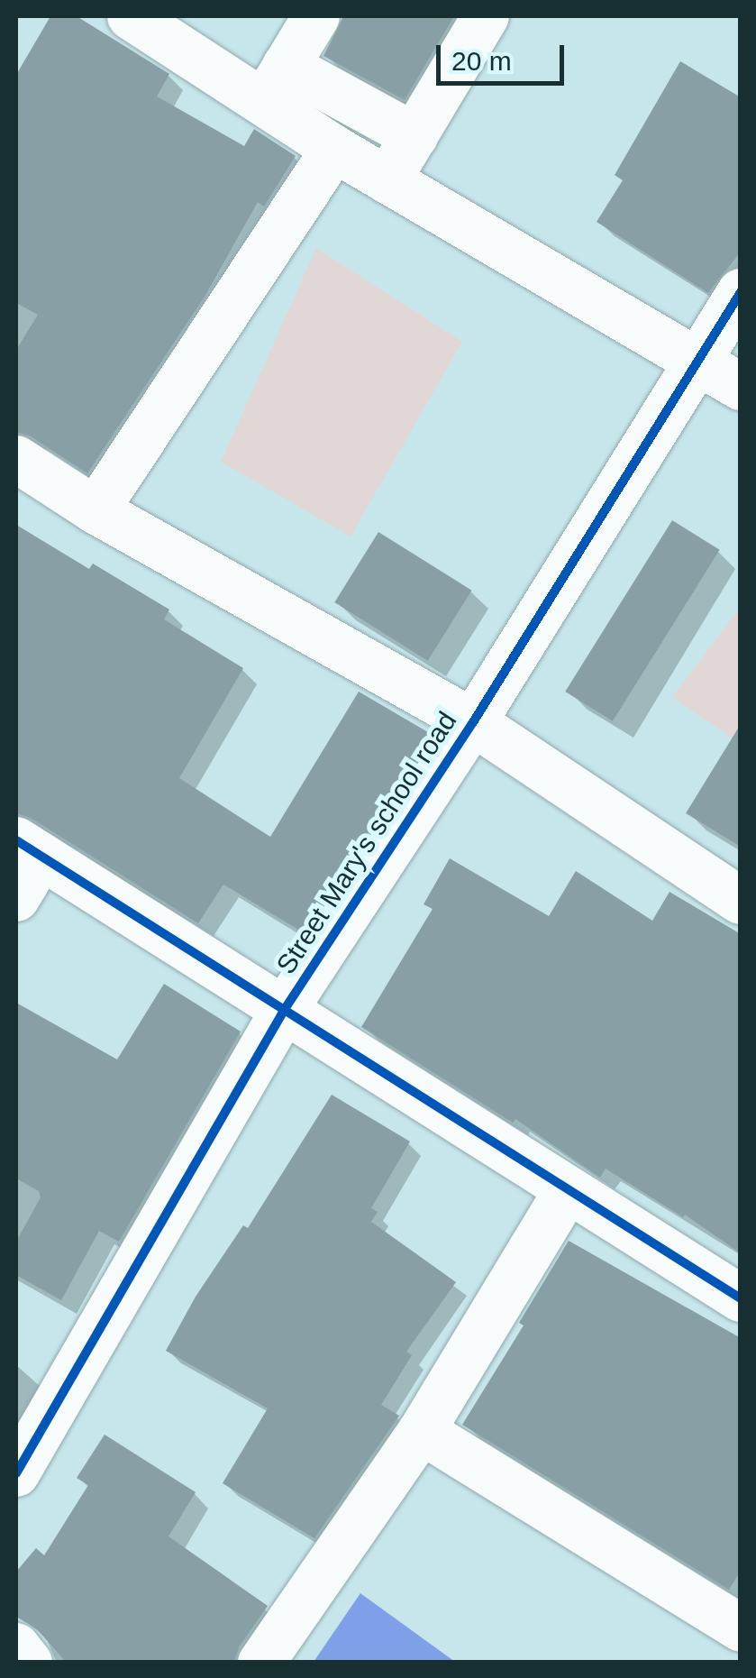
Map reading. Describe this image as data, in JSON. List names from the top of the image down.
{
  "streets": {
    "street": ["Street Mary's school road"]
  },
  "scale_bar": "20 m"
}
